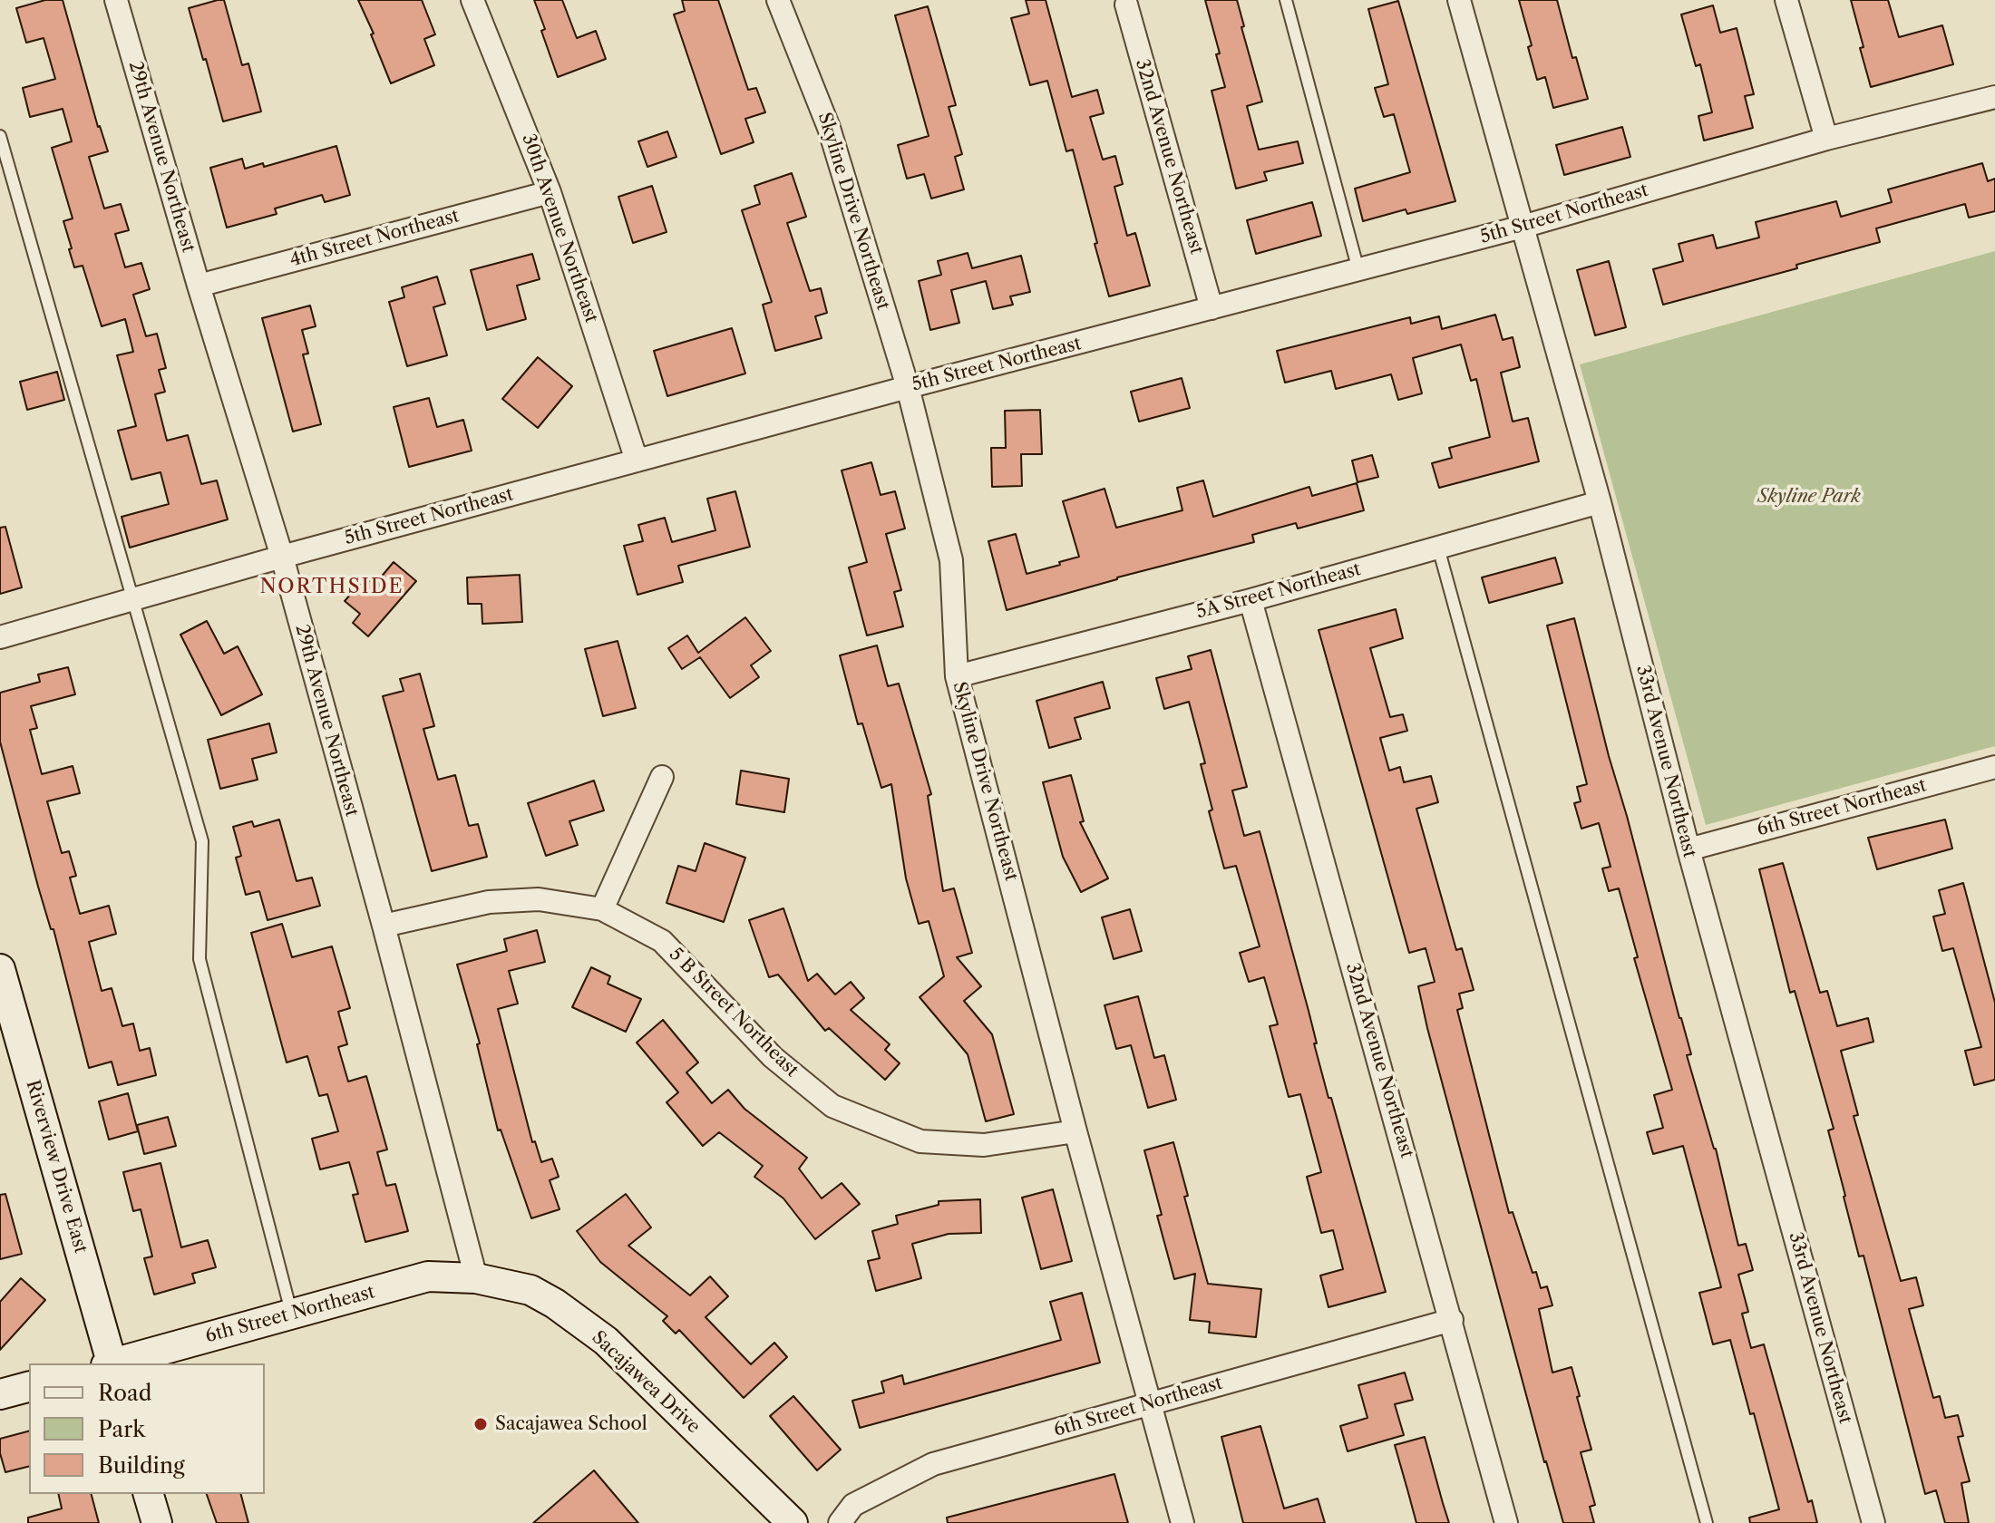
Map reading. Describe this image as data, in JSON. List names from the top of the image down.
{
  "streets": {
    "street": [
      "29th Avenue Northeast",
      "32nd Avenue Northeast",
      "Skyline Drive Northeast",
      "5th Street Northeast",
      "30th Avenue Northeast",
      "4th Street Northeast",
      "5A Street Northeast",
      "33rd Avenue Northeast",
      "6th Street Northeast",
      "5 B Street Northeast",
      "Riverview Drive East",
      "Sacajawea Drive"
    ]
  },
  "crossings": [
    ["29th Avenue Northeast", "5th Street Northeast"],
    ["29th Avenue Northeast", "4th Street Northeast"],
    ["29th Avenue Northeast", "6th Street Northeast"],
    ["29th Avenue Northeast", "5 B Street Northeast"],
    ["29th Avenue Northeast", "Sacajawea Drive"],
    ["32nd Avenue Northeast", "5th Street Northeast"],
    ["32nd Avenue Northeast", "5A Street Northeast"],
    ["32nd Avenue Northeast", "6th Street Northeast"],
    ["Skyline Drive Northeast", "5th Street Northeast"],
    ["Skyline Drive Northeast", "5A Street Northeast"],
    ["Skyline Drive Northeast", "6th Street Northeast"],
    ["Skyline Drive Northeast", "5 B Street Northeast"],
    ["5th Street Northeast", "30th Avenue Northeast"],
    ["5th Street Northeast", "33rd Avenue Northeast"],
    ["30th Avenue Northeast", "4th Street Northeast"],
    ["5A Street Northeast", "33rd Avenue Northeast"],
    ["33rd Avenue Northeast", "6th Street Northeast"],
    ["6th Street Northeast", "Sacajawea Drive"]
  ],
  "districts": ["NORTHSIDE"],
  "parks": ["Skyline Park"],
  "places": ["Sacajawea School"],
  "legend": ["Road", "Park", "Building"]
}
